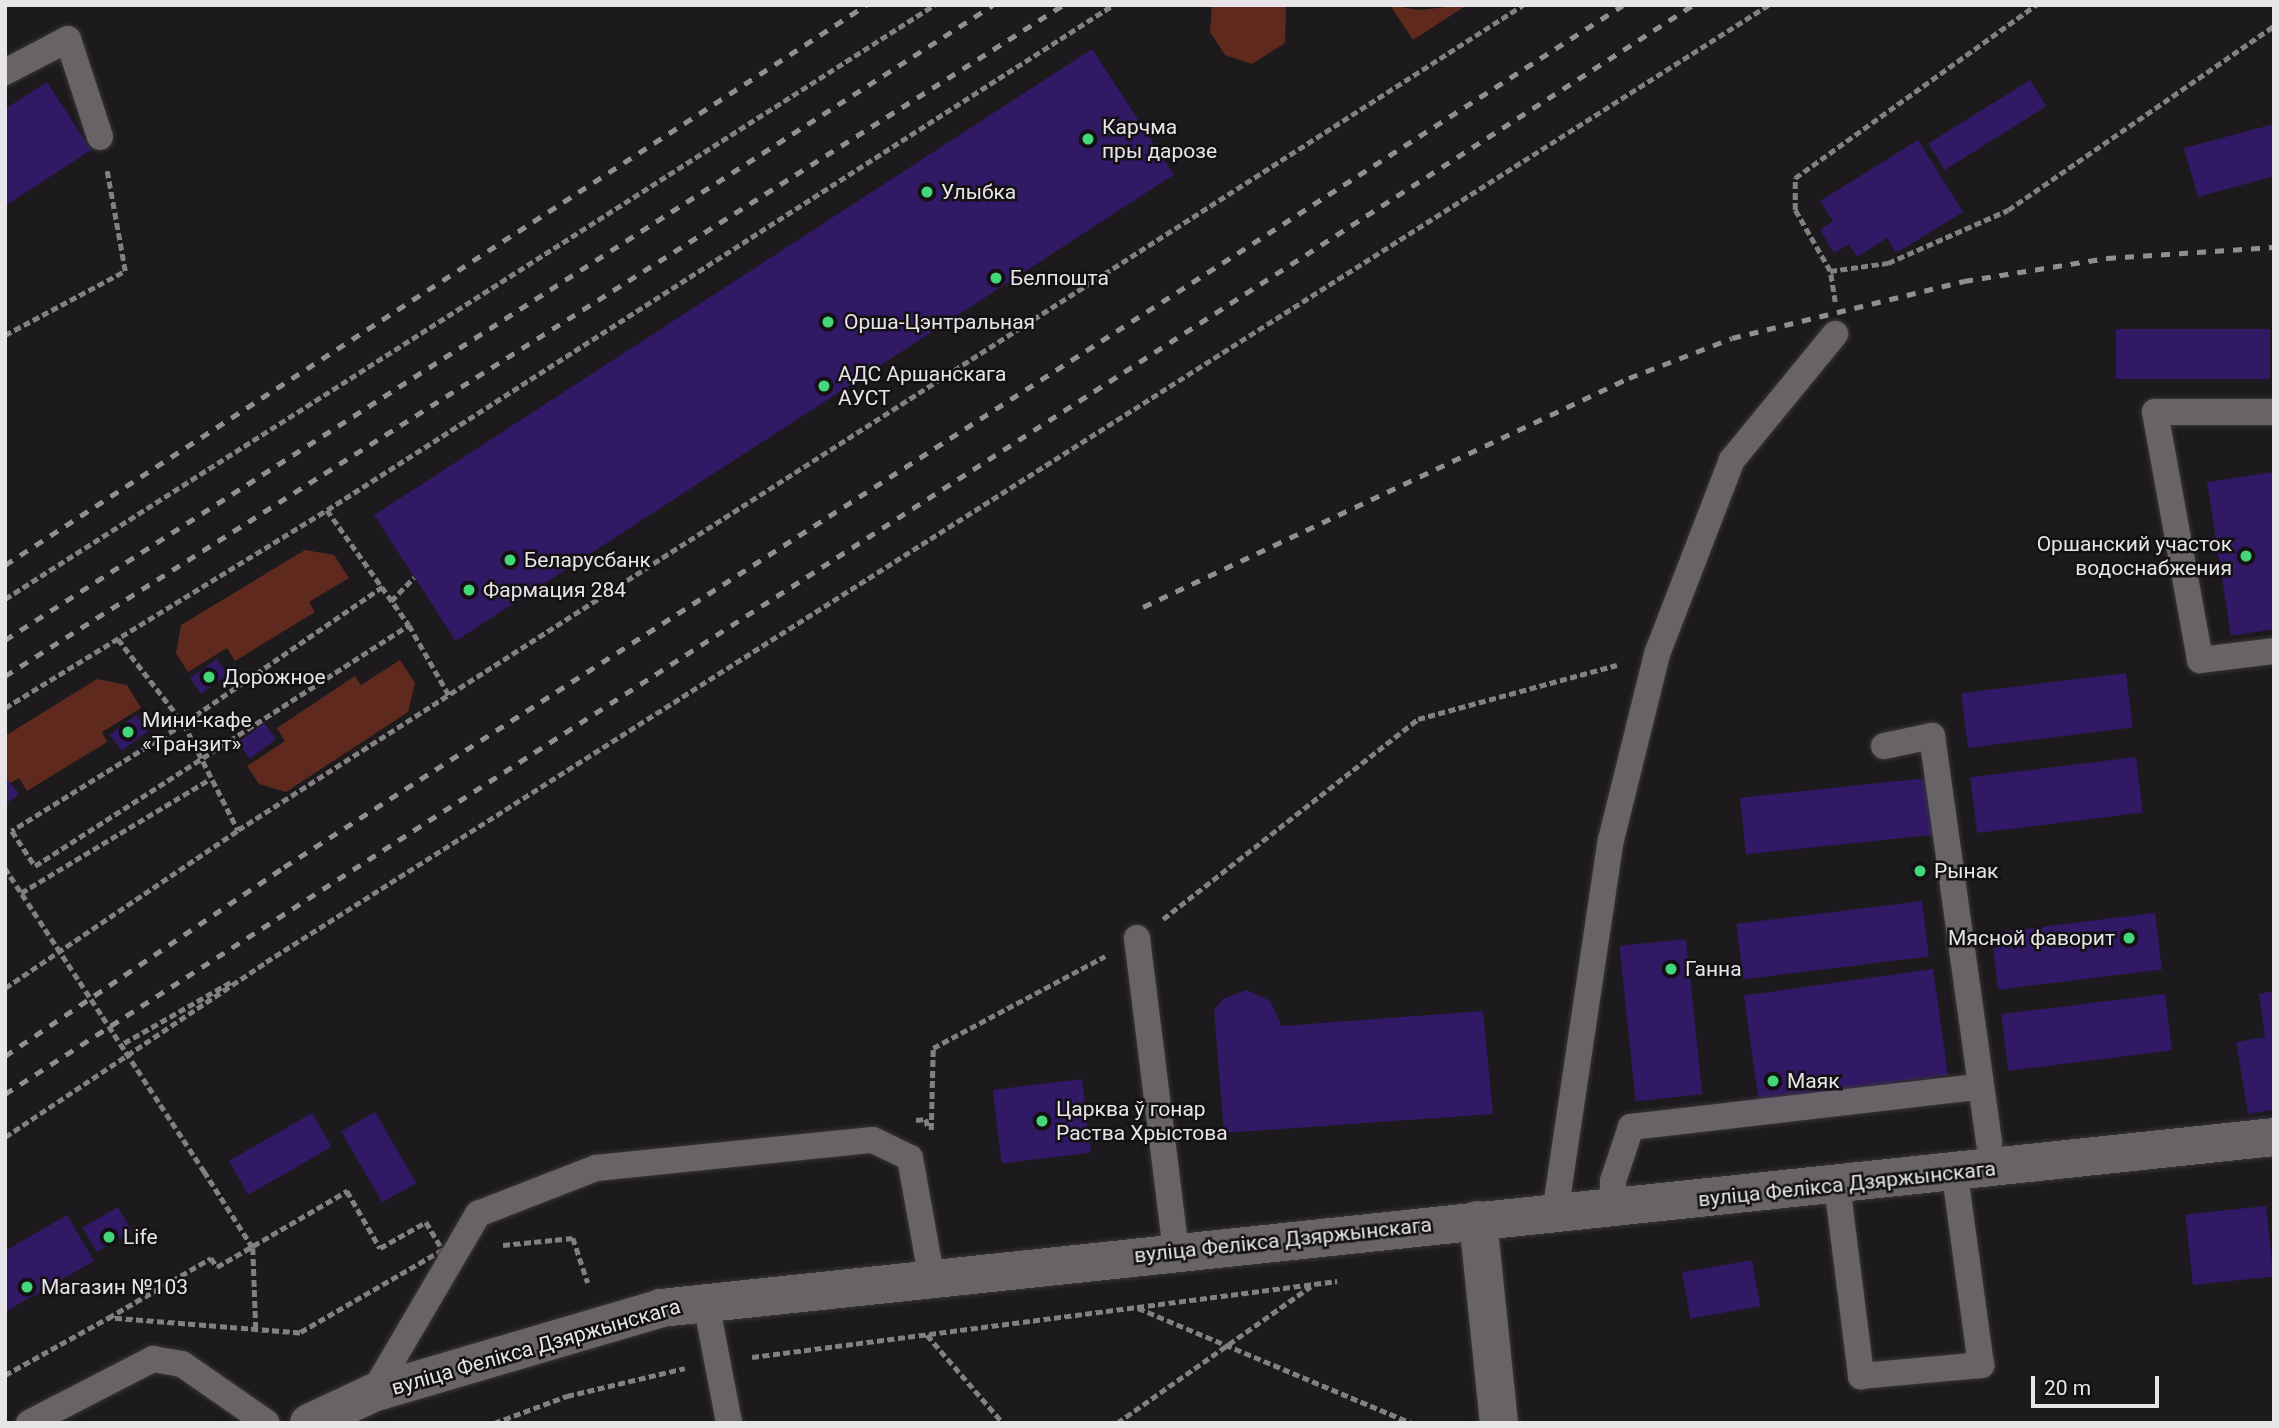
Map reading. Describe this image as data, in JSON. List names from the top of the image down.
{
  "streets": {
    "street": ["вуліца Фелікса Дзяржынскага"]
  },
  "places": [
    "Карчма пры дарозе",
    "Улыбка",
    "Белпошта",
    "Орша-Цэнтральная",
    "АДС Аршанскага АУСТ",
    "Оршанский участок водоснабжения",
    "Беларусбанк",
    "Фармация 284",
    "Дорожное",
    "Мини-кафе «Транзит»",
    "Рынак",
    "Мясной фаворит",
    "Ганна",
    "Маяк",
    "Царква ў гонар Раства Хрыстова",
    "Life",
    "Магазин №103"
  ],
  "scale_bar": "20 m"
}
